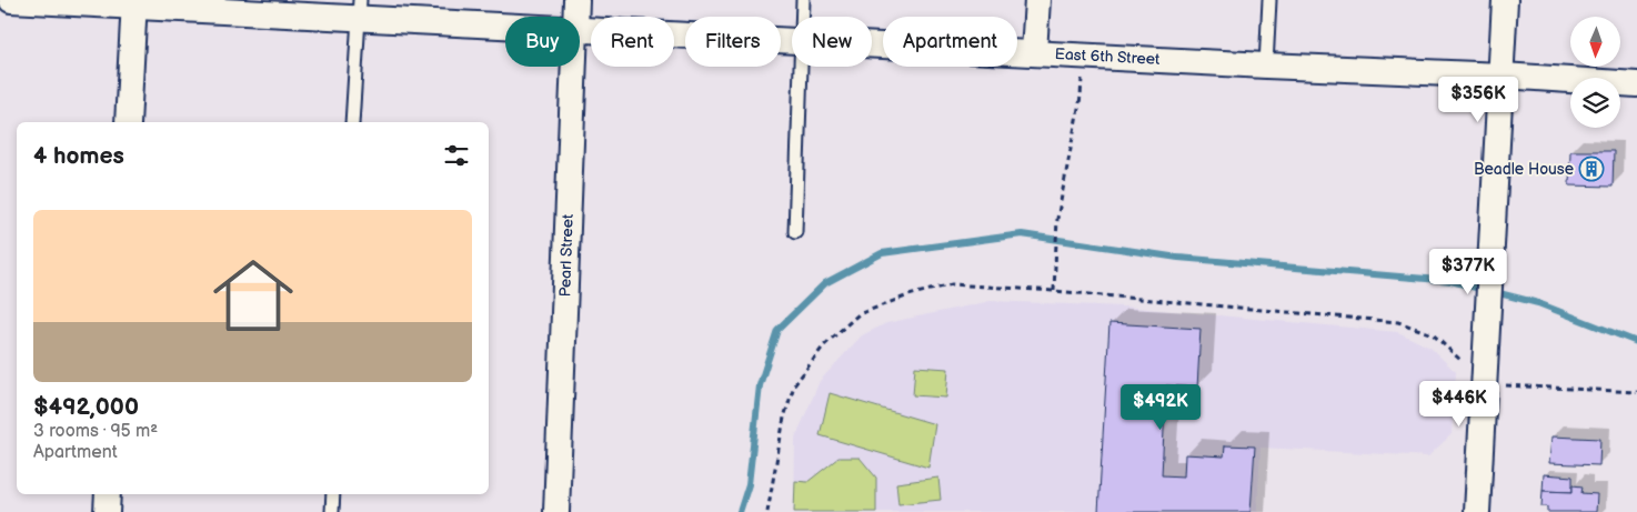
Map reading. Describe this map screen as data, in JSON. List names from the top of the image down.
{
  "streets": {
    "street": ["East 6th Street", "Pearl Street"]
  },
  "places": {
    "building": ["Beadle House"]
  },
  "north": "bottom",
  "page": {
    "chip": [
      "Buy",
      "Rent",
      "Filters",
      "New",
      "Apartment"
    ],
    "price": [
      "$356K",
      "$377K",
      "$446K",
      "$492K"
    ],
    "heading": "4 homes",
    "list": [
      {
        "name": "$492,000",
        "note": "3 rooms · 95 m² · Apartment"
      }
    ]
  }
}
